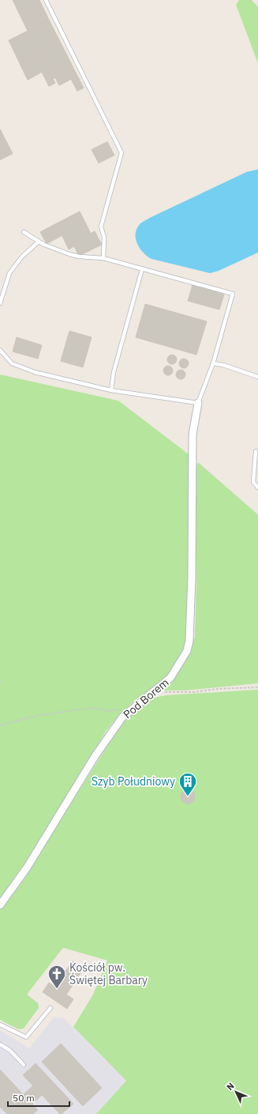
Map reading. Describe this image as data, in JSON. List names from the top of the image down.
{
  "streets": {
    "street": ["Pod Borem"]
  },
  "places": {
    "building": ["Szyb Południowy"],
    "church": ["Kościół pw. Świętej Barbary"]
  },
  "scale_bar": "50 m",
  "north": "top left"
}
